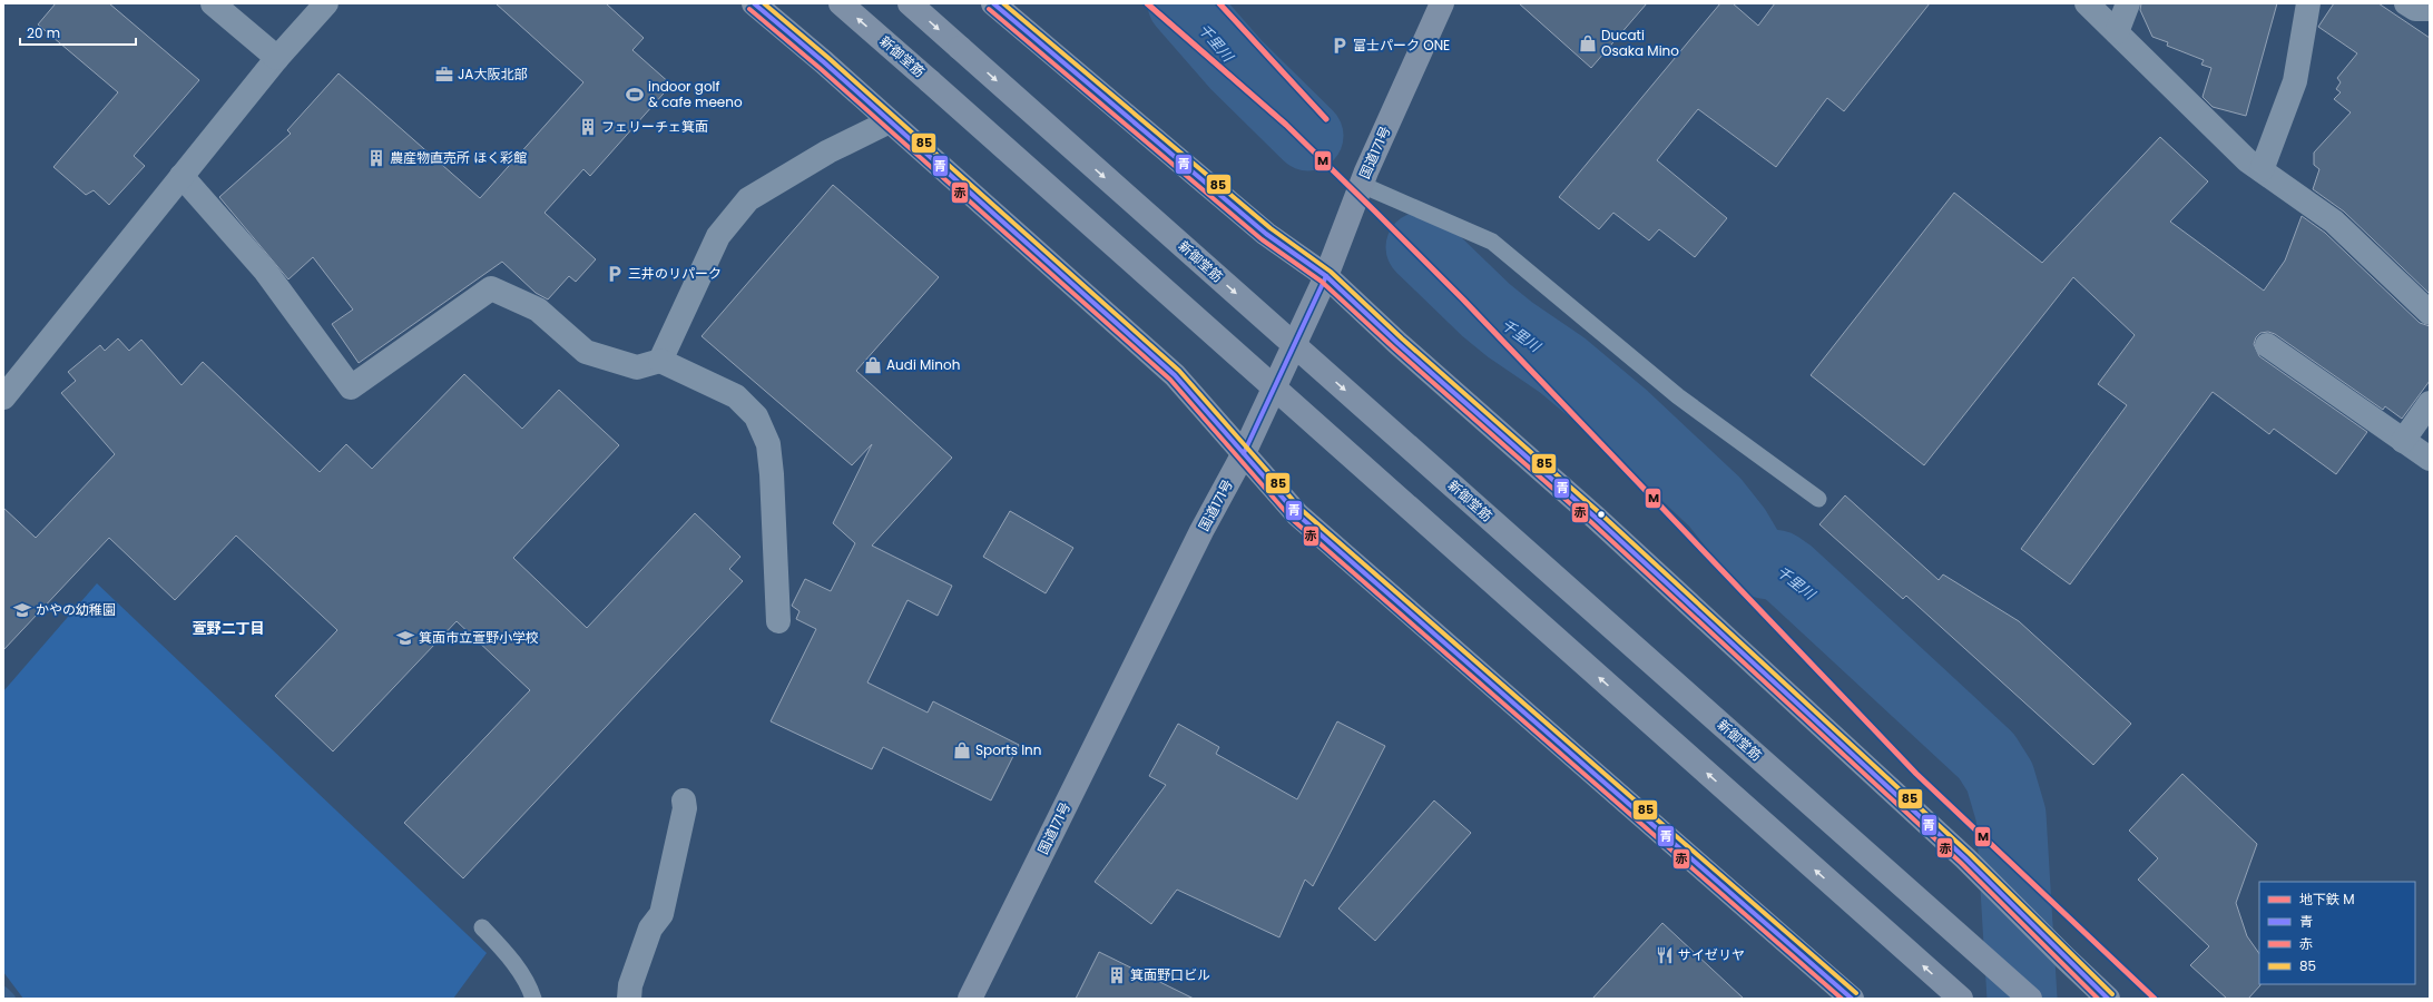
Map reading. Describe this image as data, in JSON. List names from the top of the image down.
{
  "streets": {
    "highway": ["新御堂筋", "国道171号"]
  },
  "districts": ["萱野二丁目"],
  "water": ["千里川"],
  "places": {
    "shop": ["Ducati Osaka Mino", "Audi Minoh", "Sports Inn"],
    "parking": ["富士パーク ONE", "三井のリパーク"],
    "office": ["JA大阪北部"],
    "sports": ["indoor golf & cafe meeno"],
    "building": ["フェリーチェ箕面", "農産物直売所 ほく彩館", "箕面野口ビル"],
    "school or university": ["かやの幼稚園", "箕面市立萱野小学校"],
    "restaurant": ["サイゼリヤ"]
  },
  "lines": [
    "metro line M",
    "transit line 青",
    "transit line 85",
    "transit line 赤"
  ],
  "legend": [
    "地下鉄 M",
    "青",
    "赤",
    "85"
  ],
  "scale_bar": "20 m"
}
